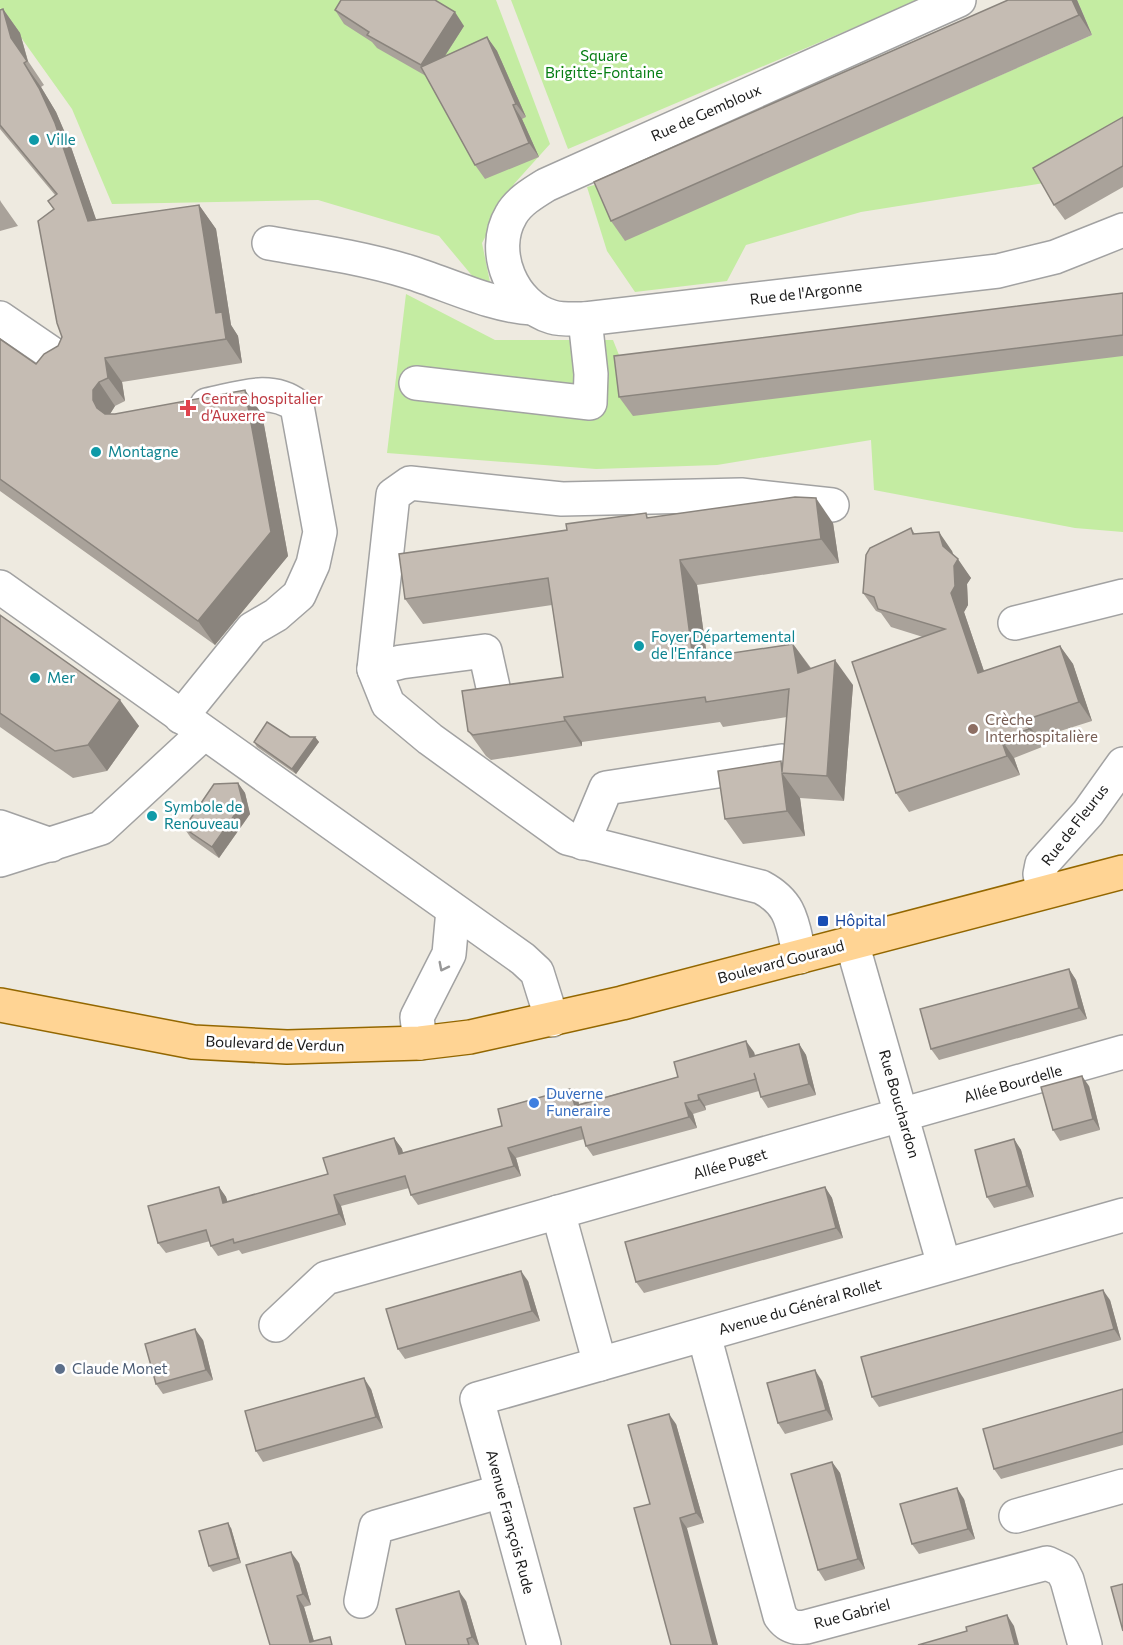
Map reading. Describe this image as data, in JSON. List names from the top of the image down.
{
  "streets": {
    "main road": ["Boulevard Gouraud", "Boulevard de Verdun"],
    "street": [
      "Rue de Gembloux",
      "Rue de l'Argonne",
      "Rue de Fleurus",
      "Allée Bourdelle",
      "Rue Bouchardon",
      "Allée Puget",
      "Avenue du Général Rollet",
      "Avenue François Rude",
      "Rue Gabriel"
    ]
  },
  "crossings": [
    ["Rue de Gembloux", "Rue de l'Argonne"],
    ["Rue de Fleurus", "Boulevard Gouraud"],
    ["Boulevard Gouraud", "Boulevard de Verdun"],
    ["Boulevard Gouraud", "Rue Bouchardon"],
    ["Allée Bourdelle", "Rue Bouchardon"],
    ["Allée Bourdelle", "Allée Puget"],
    ["Rue Bouchardon", "Allée Puget"],
    ["Rue Bouchardon", "Avenue du Général Rollet"],
    ["Avenue du Général Rollet", "Avenue François Rude"],
    ["Avenue du Général Rollet", "Rue Gabriel"]
  ],
  "parks": ["Square Brigitte-Fontaine"],
  "places": {
    "other": [
      "Ville",
      "Montagne",
      "Foyer Départemental de l'Enfance",
      "Mer",
      "Crèche Interhospitalière",
      "Symbole de Renouveau",
      "Duverne Funeraire",
      "Claude Monet"
    ],
    "health": ["Centre hospitalier d’Auxerre"],
    "transit": ["Hôpital"]
  }
}
